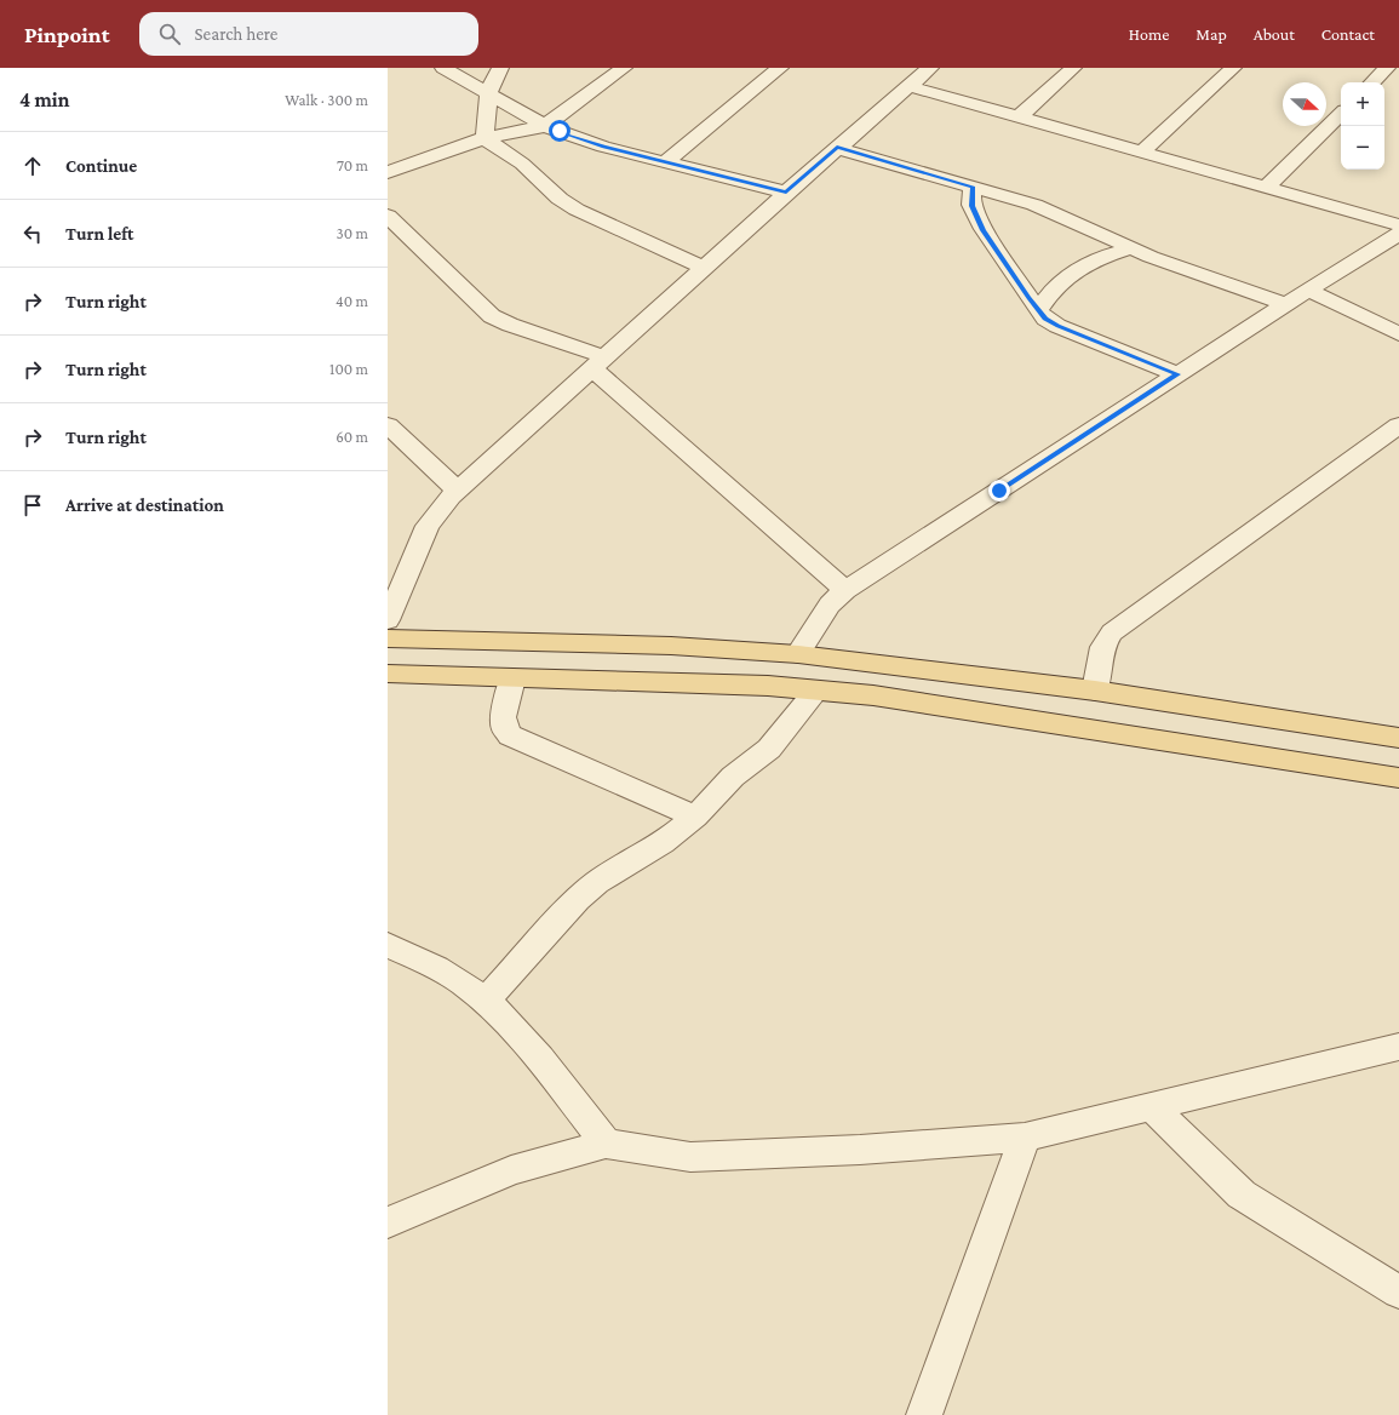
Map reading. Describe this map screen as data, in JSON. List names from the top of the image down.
{
  "north": "right",
  "page": {
    "header": "Pinpoint",
    "search": "Search here",
    "nav": [
      "Home",
      "Map",
      "About",
      "Contact"
    ],
    "heading": ["4 min", "Walk · 300 m"],
    "map_buttons": ["+", "−"],
    "list": [
      ["Continue", "70 m"],
      ["Turn left", "30 m"],
      ["Turn right", "40 m"],
      ["Turn right", "100 m"],
      ["Turn right", "60 m"],
      "Arrive at destination"
    ]
  }
}
